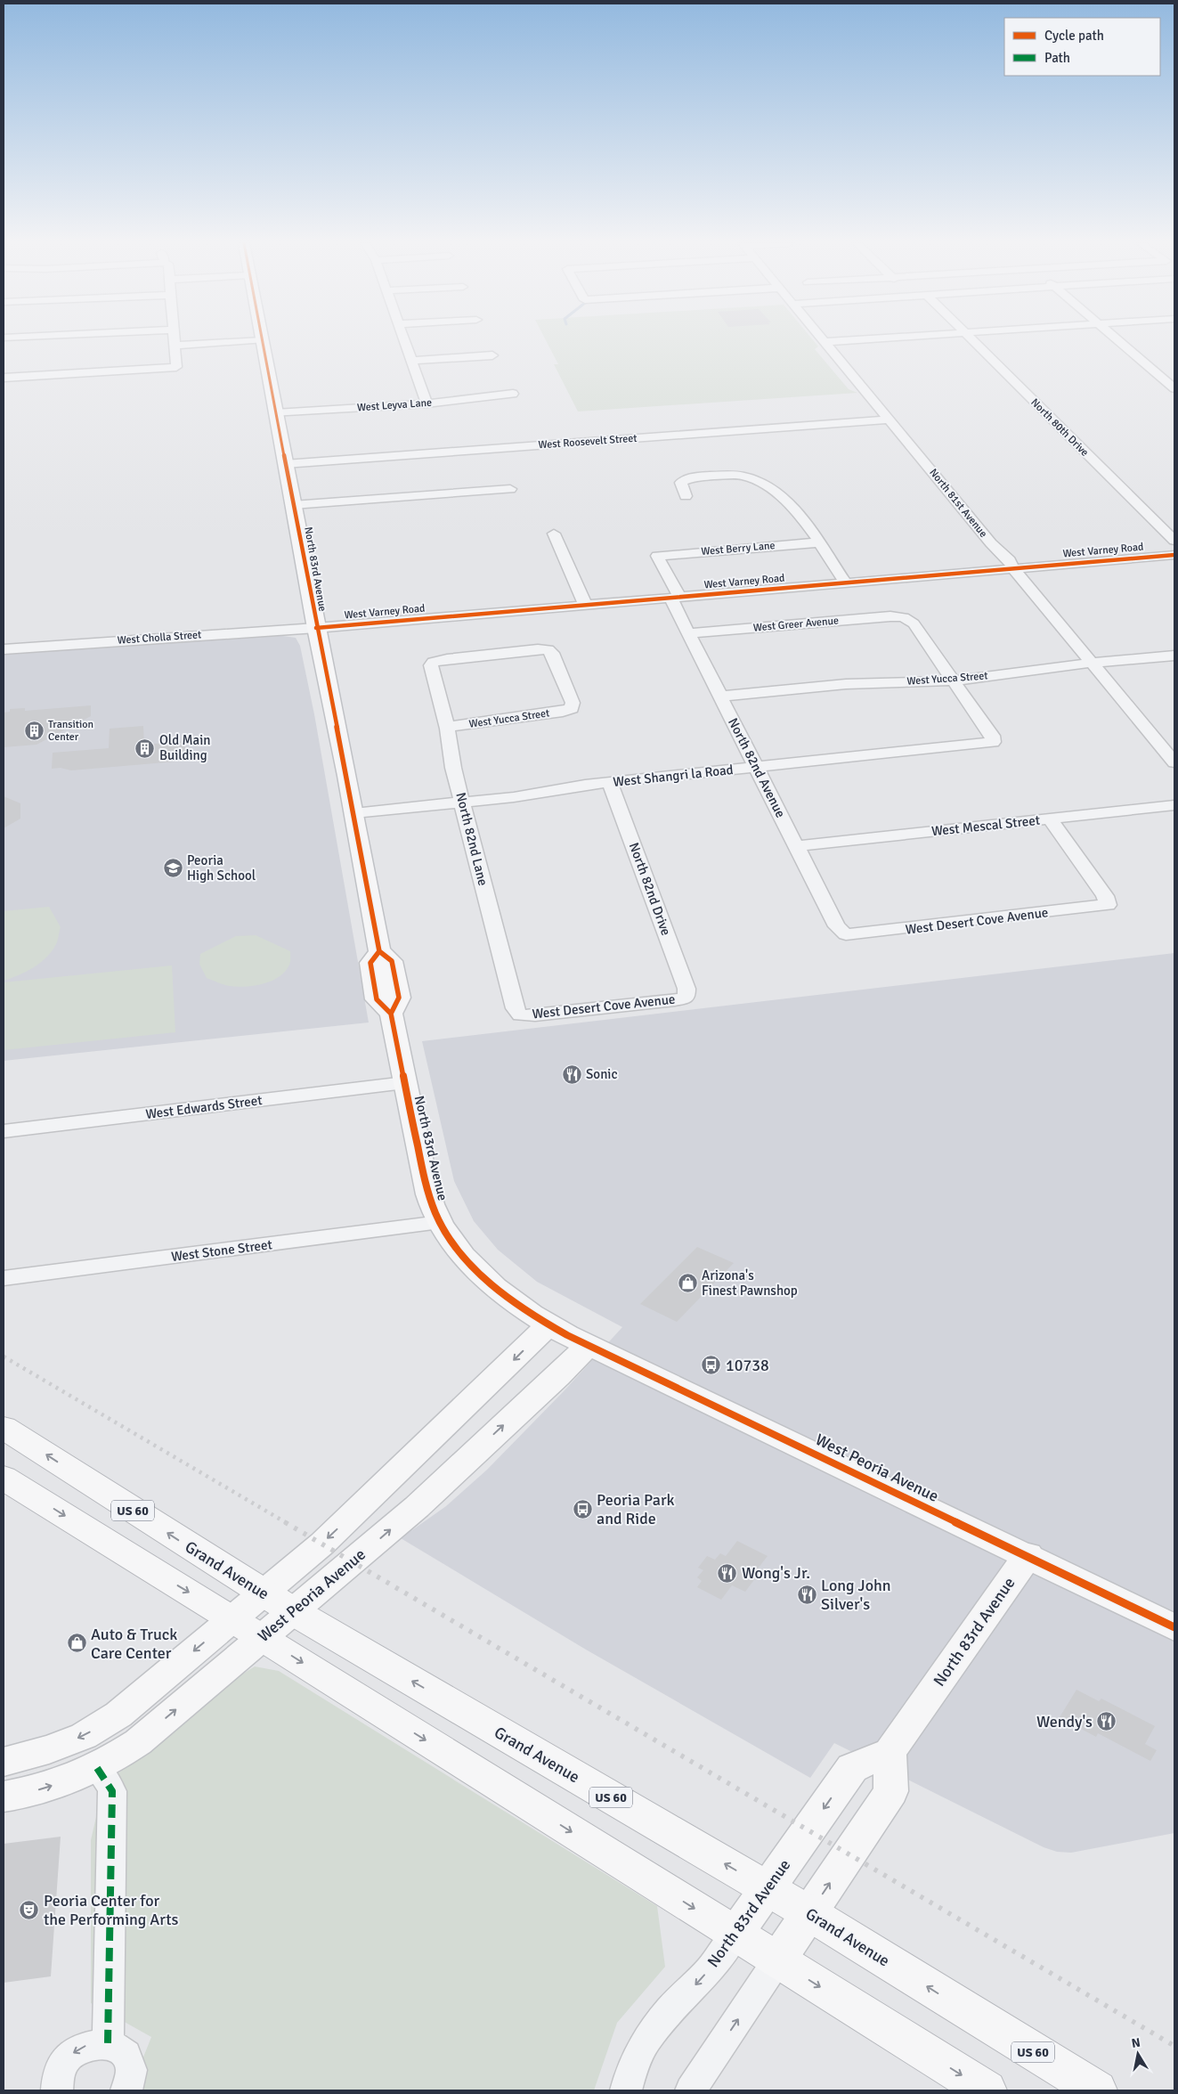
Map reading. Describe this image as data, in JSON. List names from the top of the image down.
{
  "streets": {
    "highway": ["US 60", "Grand Avenue"],
    "main road": ["North 83rd Avenue", "West Peoria Avenue"],
    "street": [
      "West Leyva Lane",
      "North 80th Drive",
      "West Roosevelt Street",
      "North 81st Avenue",
      "West Berry Lane",
      "West Varney Road",
      "West Greer Avenue",
      "West Cholla Street",
      "West Yucca Street",
      "North 82nd Avenue",
      "West Shangri la Road",
      "West Mescal Street",
      "North 82nd Lane",
      "North 82nd Drive",
      "West Desert Cove Avenue",
      "West Edwards Street",
      "West Stone Street"
    ]
  },
  "crossings": [
    ["West Leyva Lane", "North 83rd Avenue"],
    ["West Roosevelt Street", "North 81st Avenue"],
    ["West Roosevelt Street", "North 83rd Avenue"],
    ["North 81st Avenue", "West Varney Road"],
    ["North 81st Avenue", "West Yucca Street"],
    ["West Berry Lane", "North 82nd Avenue"],
    ["West Varney Road", "North 83rd Avenue"],
    ["West Varney Road", "West Cholla Street"],
    ["West Varney Road", "North 82nd Avenue"],
    ["North 83rd Avenue", "West Cholla Street"],
    ["North 83rd Avenue", "West Shangri la Road"],
    ["North 83rd Avenue", "West Edwards Street"],
    ["North 83rd Avenue", "West Stone Street"],
    ["North 83rd Avenue", "West Peoria Avenue"],
    ["North 83rd Avenue", "Grand Avenue"],
    ["West Greer Avenue", "West Yucca Street"],
    ["West Greer Avenue", "North 82nd Avenue"],
    ["West Greer Avenue", "West Shangri la Road"],
    ["West Yucca Street", "North 82nd Avenue"],
    ["West Yucca Street", "West Shangri la Road"],
    ["West Yucca Street", "North 82nd Lane"],
    ["North 82nd Avenue", "West Shangri la Road"],
    ["North 82nd Avenue", "West Mescal Street"],
    ["North 82nd Avenue", "West Desert Cove Avenue"],
    ["West Shangri la Road", "North 82nd Lane"],
    ["West Shangri la Road", "North 82nd Drive"],
    ["West Mescal Street", "West Desert Cove Avenue"],
    ["North 82nd Lane", "West Desert Cove Avenue"],
    ["North 82nd Drive", "West Desert Cove Avenue"],
    ["West Peoria Avenue", "Grand Avenue"]
  ],
  "places": {
    "building": ["Transition Center", "Old Main Building"],
    "school or university": ["Peoria High School"],
    "restaurant": [
      "Sonic",
      "Wong's Jr.",
      "Long John Silver's",
      "Wendy's"
    ],
    "shop": ["Arizona's Finest Pawnshop", "Auto & Truck Care Center"],
    "bus stop": ["10738", "Peoria Park and Ride"],
    "theatre": ["Peoria Center for the Performing Arts"]
  },
  "legend": ["Cycle path", "Path"],
  "north": "top"
}
